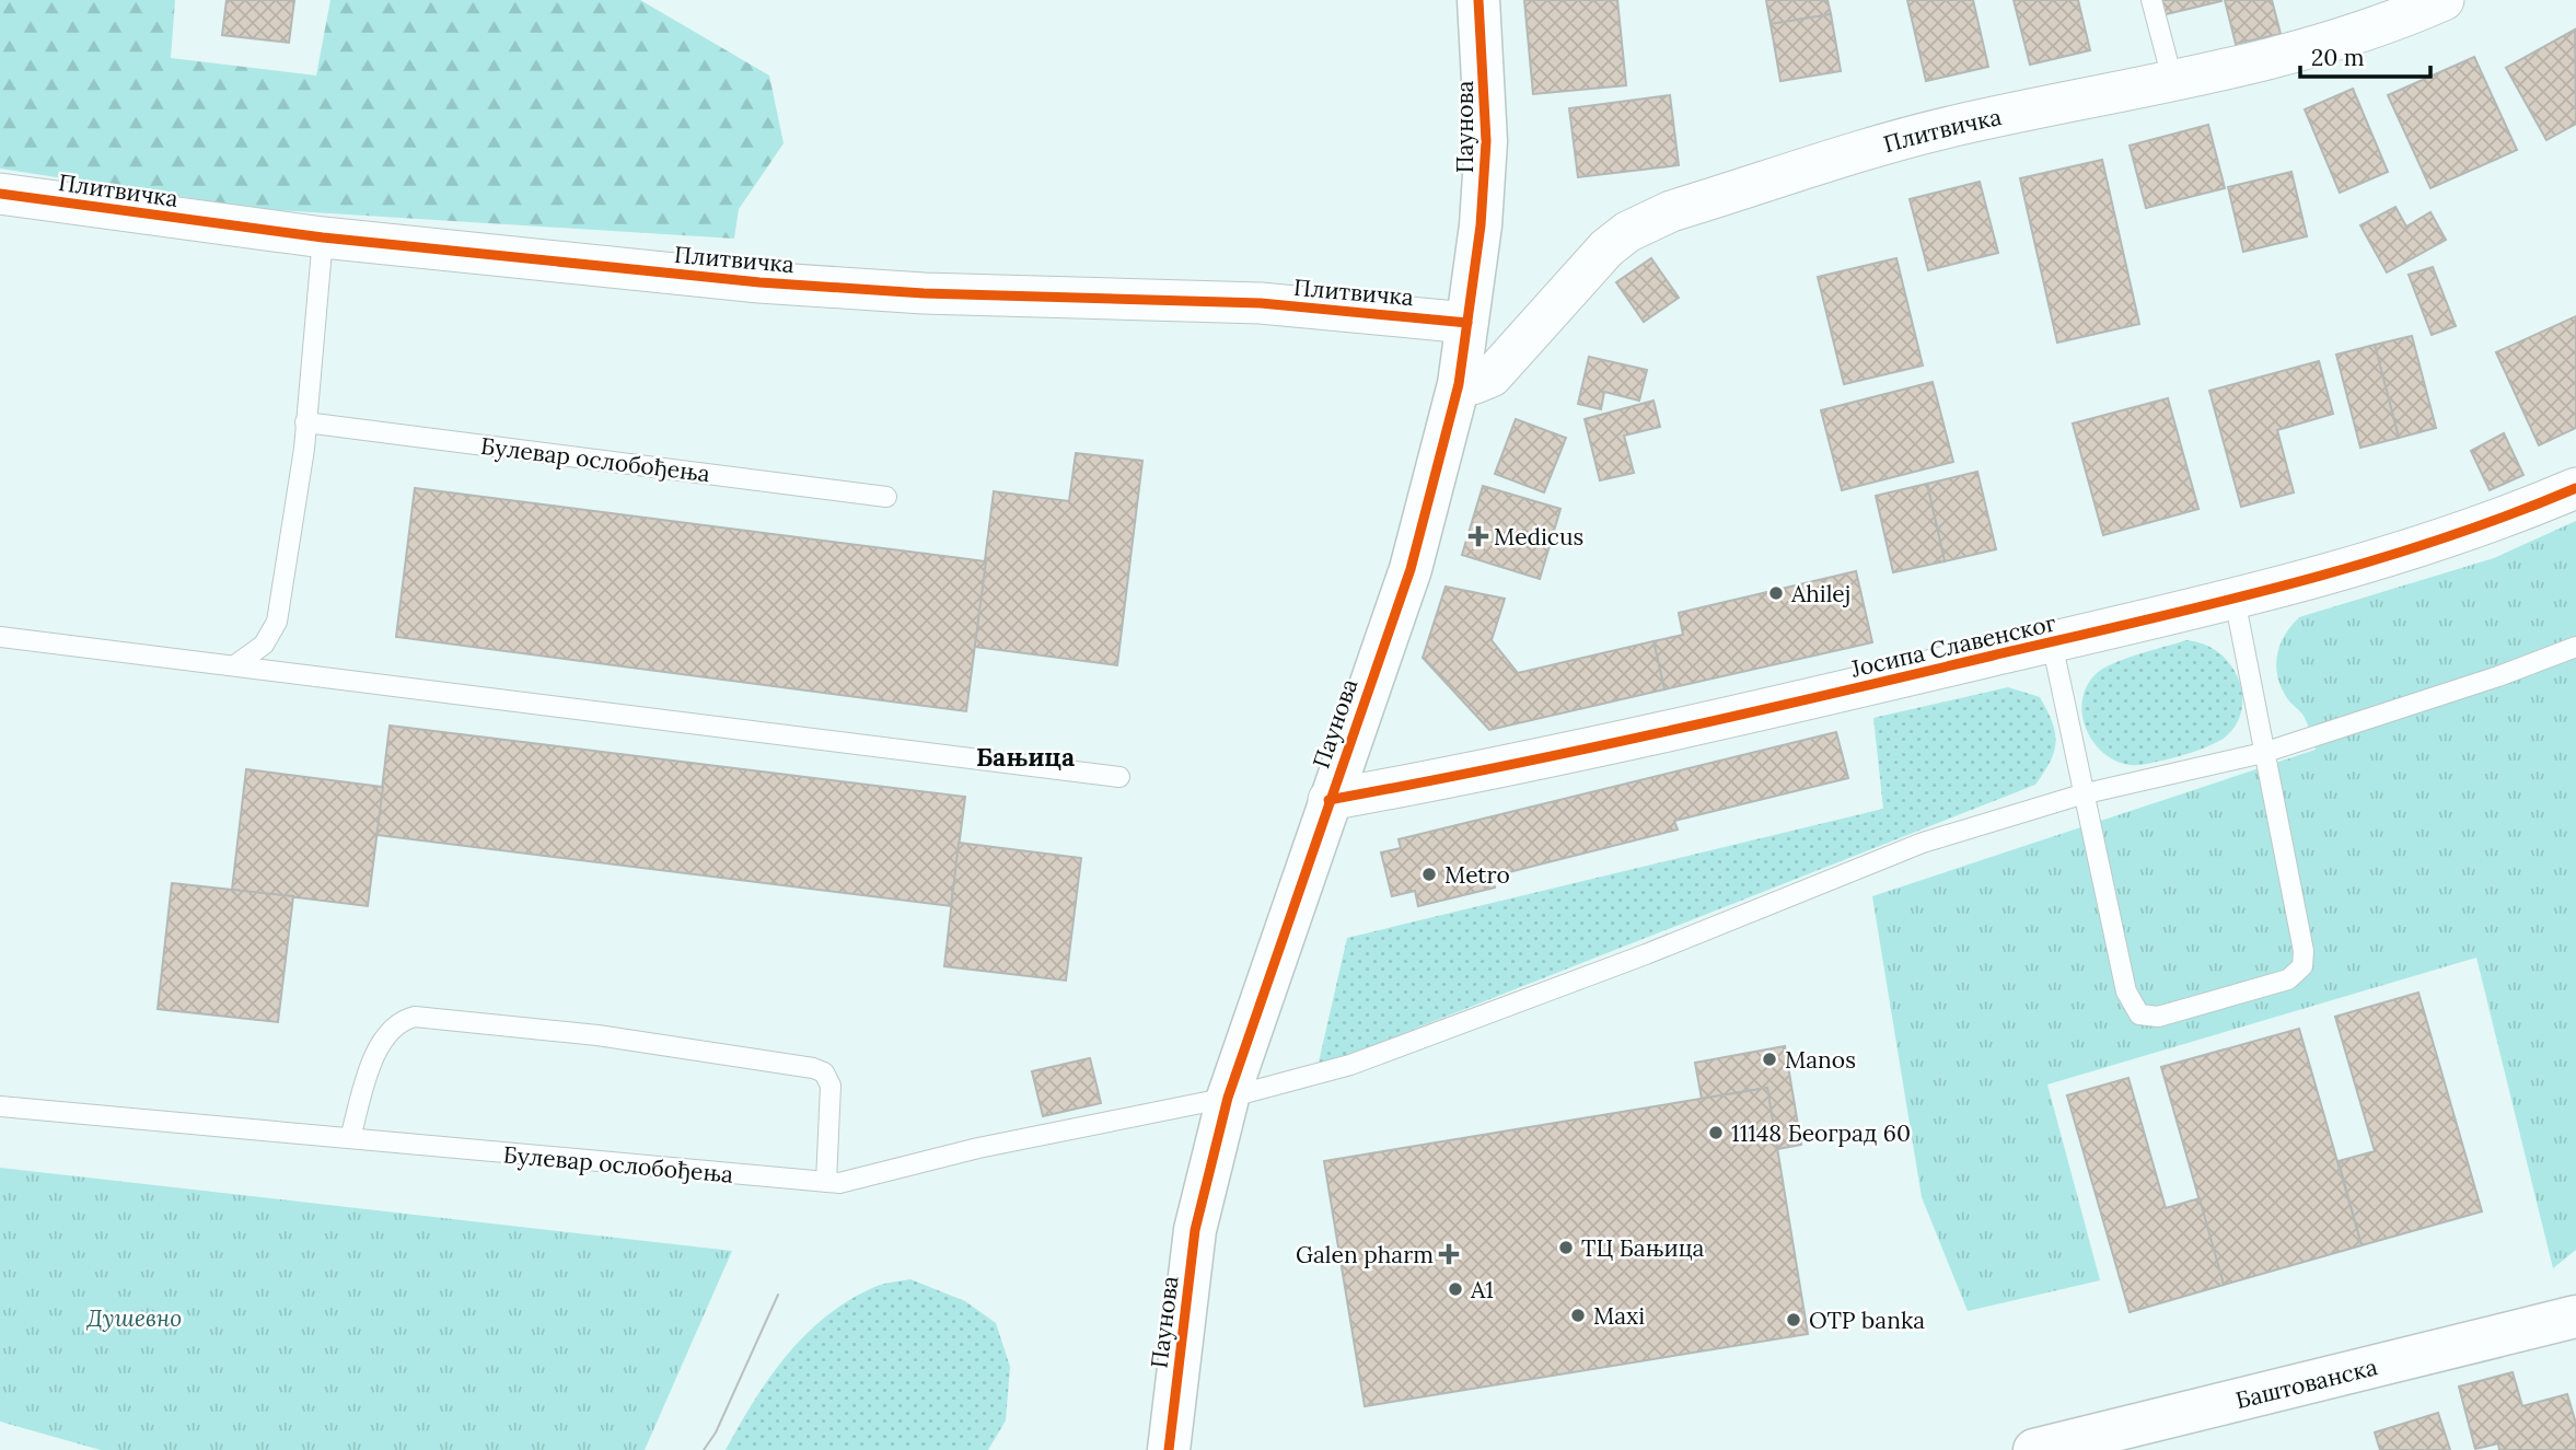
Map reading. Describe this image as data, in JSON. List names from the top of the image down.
{
  "streets": {
    "street": [
      "Паунова",
      "Плитвичка",
      "Јосипа Славенског",
      "Баштованска"
    ],
    "lane": ["Булевар ослобођења"]
  },
  "crossings": [
    ["Паунова", "Плитвичка"],
    ["Паунова", "Булевар ослобођења"],
    ["Паунова", "Јосипа Славенског"]
  ],
  "districts": ["Бањица"],
  "parks": ["Душевно"],
  "places": {
    "health": ["Medicus", "Galen pharm"],
    "other": [
      "Ahilej",
      "Metro",
      "Manos",
      "11148 Београд 60",
      "ТЦ Бањица",
      "A1",
      "Maxi",
      "OTP banka"
    ]
  },
  "scale_bar": "20 m"
}
